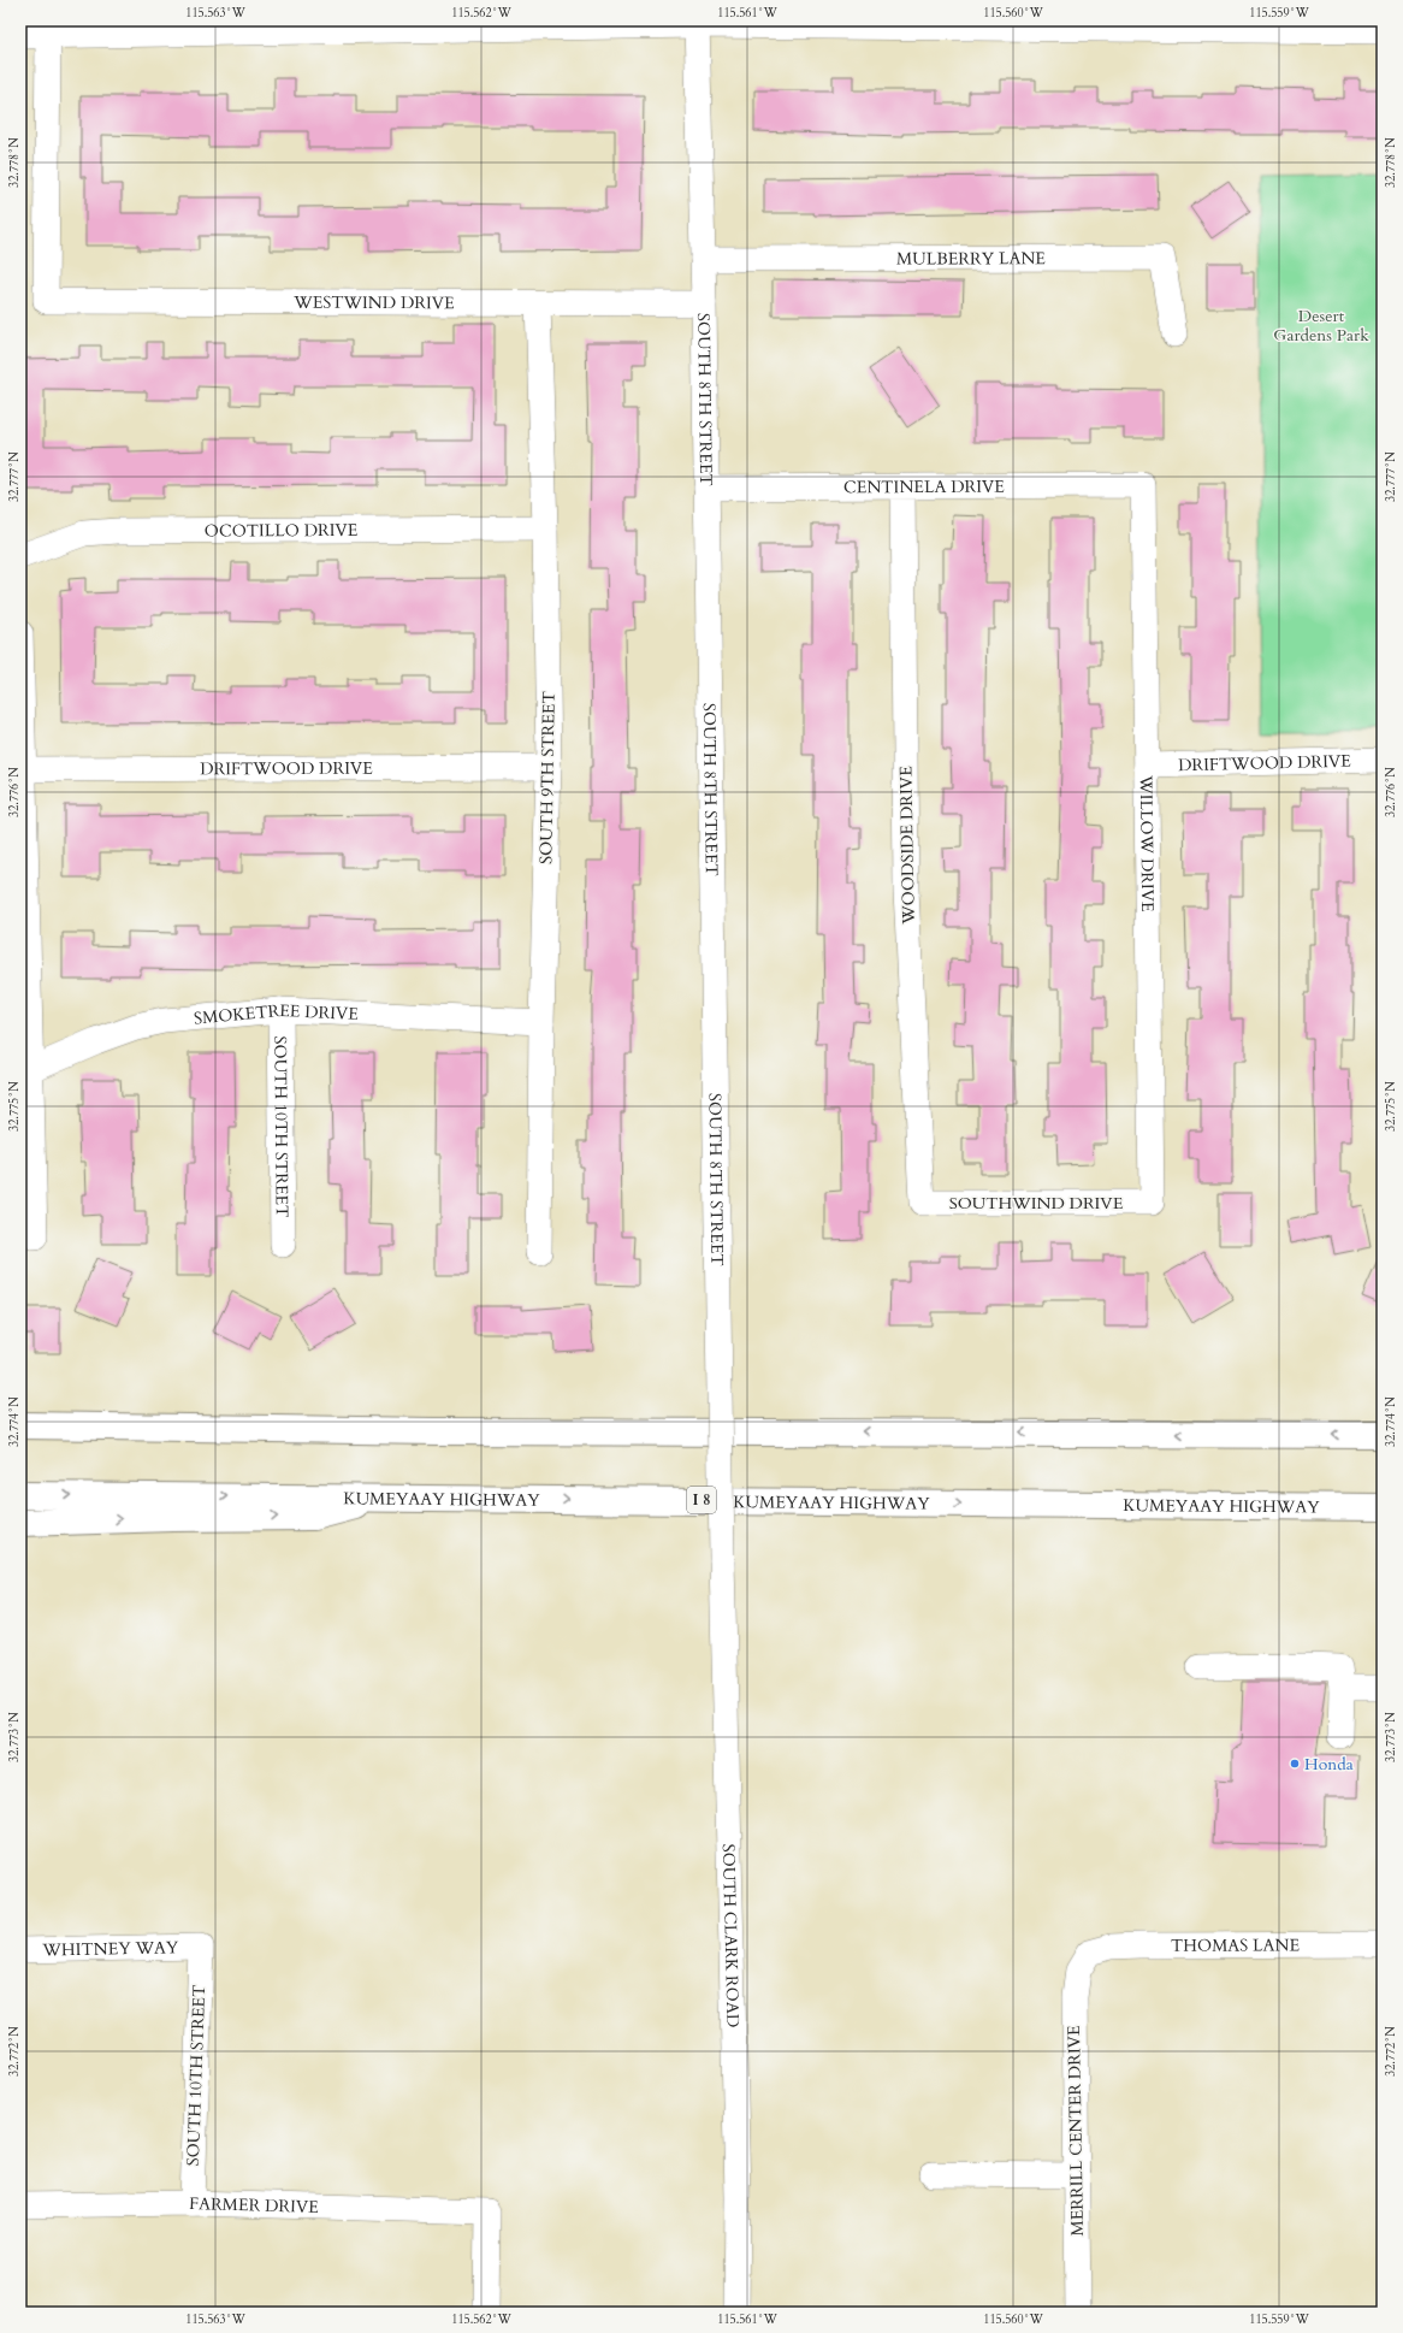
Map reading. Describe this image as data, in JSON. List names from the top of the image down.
{
  "streets": {
    "highway": ["KUMEYAAY HIGHWAY", "I 8"],
    "street": [
      "MULBERRY LANE",
      "WESTWIND DRIVE",
      "SOUTH 8TH STREET",
      "CENTINELA DRIVE",
      "OCOTILLO DRIVE",
      "DRIFTWOOD DRIVE",
      "SOUTH 9TH STREET",
      "WILLOW DRIVE",
      "WOODSIDE DRIVE",
      "SMOKETREE DRIVE",
      "SOUTH 10TH STREET",
      "SOUTHWIND DRIVE",
      "SOUTH CLARK ROAD",
      "THOMAS LANE",
      "WHITNEY WAY",
      "MERRILL CENTER DRIVE",
      "FARMER DRIVE"
    ]
  },
  "crossings": [
    ["MULBERRY LANE", "SOUTH 8TH STREET"],
    ["WESTWIND DRIVE", "SOUTH 8TH STREET"],
    ["WESTWIND DRIVE", "SOUTH 9TH STREET"],
    ["SOUTH 8TH STREET", "CENTINELA DRIVE"],
    ["SOUTH 8TH STREET", "SOUTH CLARK ROAD"],
    ["CENTINELA DRIVE", "WILLOW DRIVE"],
    ["CENTINELA DRIVE", "WOODSIDE DRIVE"],
    ["OCOTILLO DRIVE", "SOUTH 9TH STREET"],
    ["DRIFTWOOD DRIVE", "SOUTH 9TH STREET"],
    ["DRIFTWOOD DRIVE", "WILLOW DRIVE"],
    ["SOUTH 9TH STREET", "SMOKETREE DRIVE"],
    ["WILLOW DRIVE", "SOUTHWIND DRIVE"],
    ["WOODSIDE DRIVE", "SOUTHWIND DRIVE"],
    ["SMOKETREE DRIVE", "SOUTH 10TH STREET"],
    ["SOUTH 10TH STREET", "WHITNEY WAY"],
    ["SOUTH 10TH STREET", "FARMER DRIVE"],
    ["THOMAS LANE", "MERRILL CENTER DRIVE"]
  ],
  "parks": ["Desert Gardens Park"],
  "places": ["Honda"],
  "coordinates": [
    "115.563°W",
    "115.562°W",
    "115.561°W",
    "115.560°W",
    "115.559°W",
    "32.778°N",
    "32.777°N",
    "32.776°N",
    "32.775°N",
    "32.774°N",
    "32.773°N",
    "32.772°N"
  ]
}
